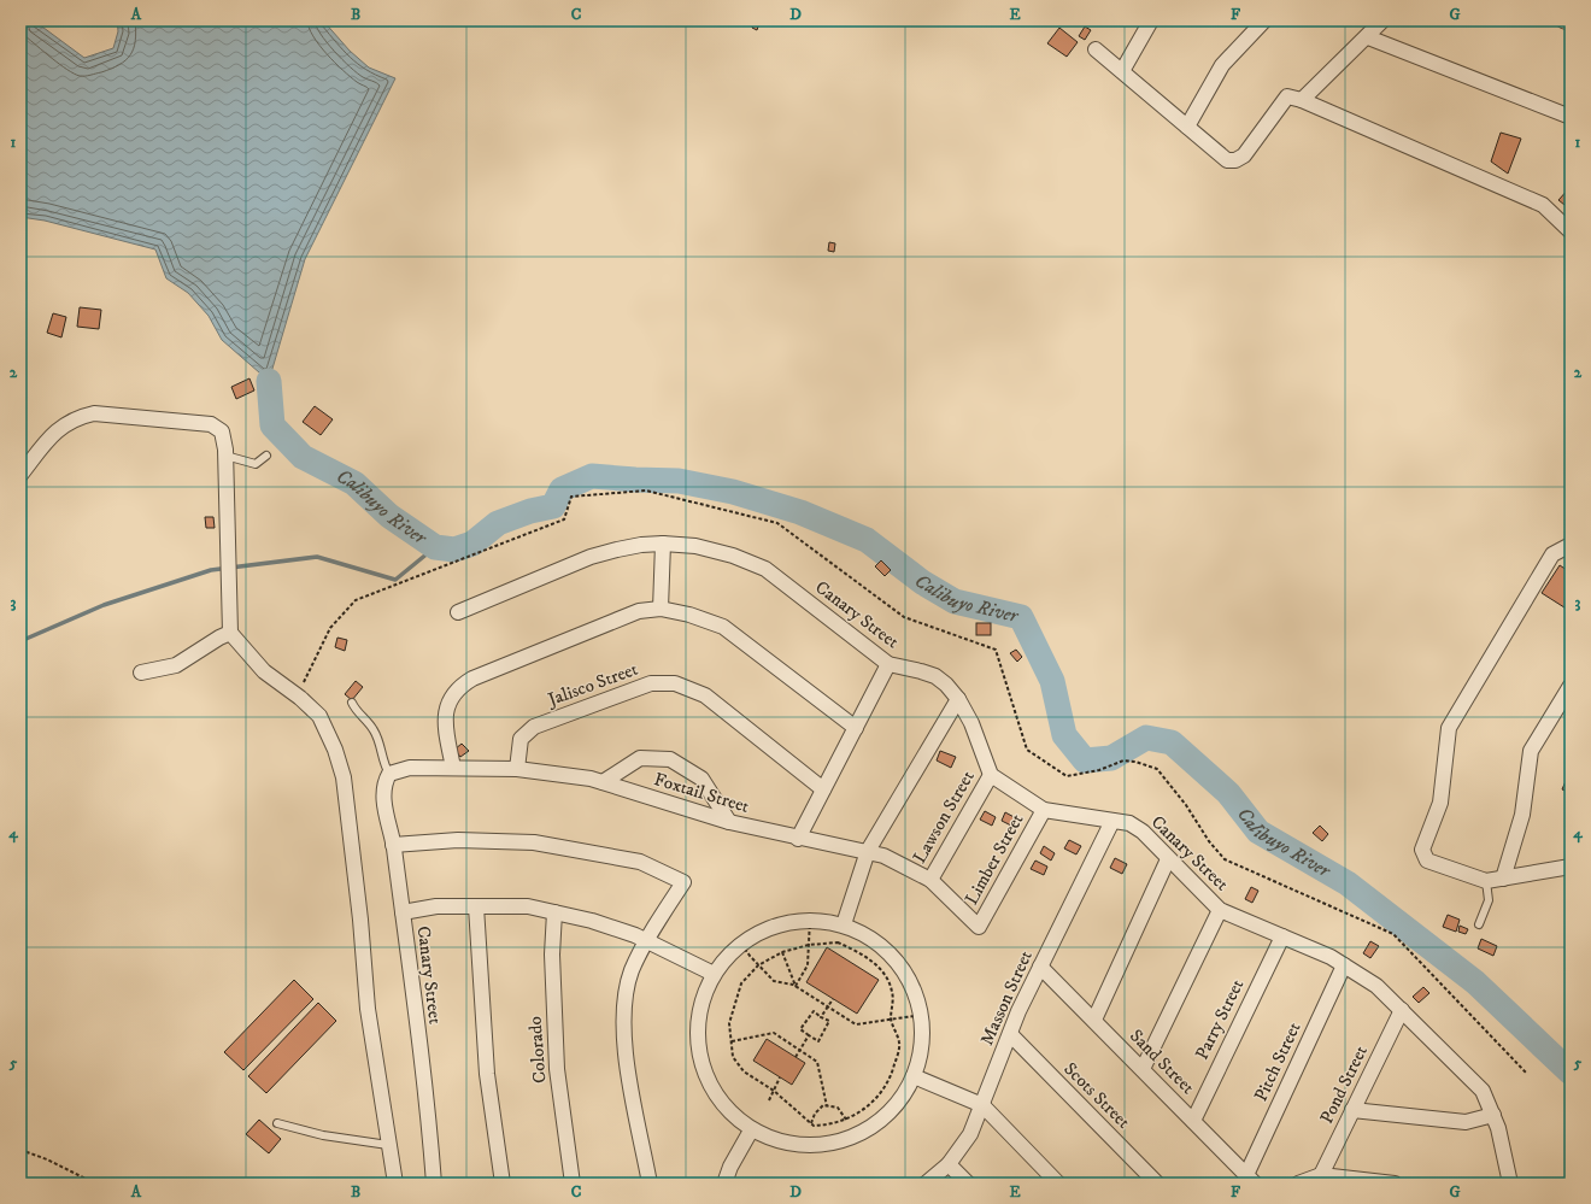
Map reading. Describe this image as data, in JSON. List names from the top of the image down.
{
  "streets": {
    "street": [
      "Canary Street",
      "Jalisco Street",
      "Foxtail Street",
      "Lawson Street",
      "Limber Street",
      "Masson Street",
      "Parry Street",
      "Colorado",
      "Sand Street",
      "Pitch Street",
      "Pond Street",
      "Scots Street"
    ]
  },
  "crossings": [
    ["Canary Street", "Foxtail Street"],
    ["Canary Street", "Lawson Street"],
    ["Canary Street", "Limber Street"],
    ["Canary Street", "Masson Street"],
    ["Canary Street", "Parry Street"],
    ["Canary Street", "Pitch Street"],
    ["Canary Street", "Pond Street"],
    ["Jalisco Street", "Foxtail Street"],
    ["Foxtail Street", "Lawson Street"],
    ["Foxtail Street", "Limber Street"],
    ["Masson Street", "Sand Street"],
    ["Masson Street", "Scots Street"],
    ["Parry Street", "Sand Street"],
    ["Sand Street", "Pitch Street"]
  ],
  "water": ["Calibuyo River"],
  "grid": {
    "columns": [
      "A",
      "B",
      "C",
      "D",
      "E",
      "F",
      "G"
    ],
    "rows": [
      "1",
      "2",
      "3",
      "4",
      "5"
    ]
  }
}
